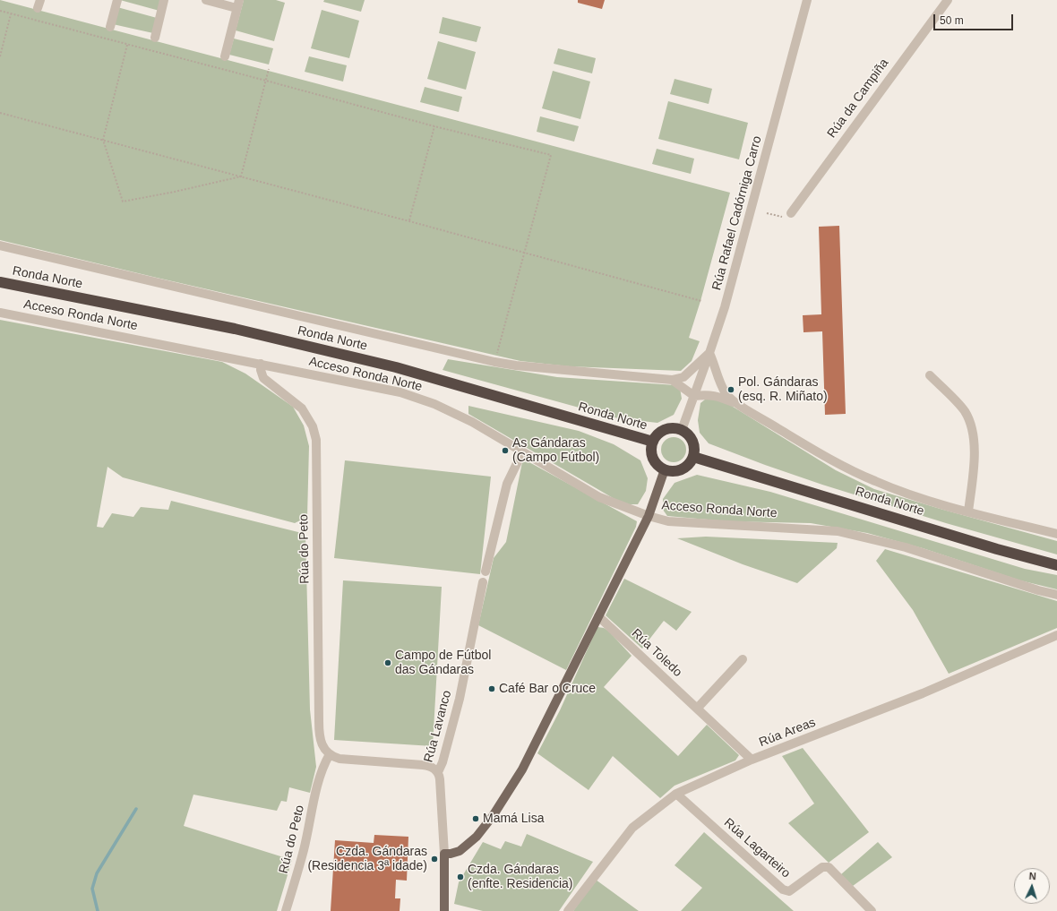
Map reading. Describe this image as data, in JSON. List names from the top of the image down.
{
  "streets": {
    "highway": ["Ronda Norte"],
    "street": [
      "Rúa da Campiña",
      "Rúa Rafael Cadórniga Carro",
      "Acceso Ronda Norte",
      "Rúa do Peto",
      "Rúa Toledo",
      "Rúa Lavanco",
      "Rúa Areas",
      "Rúa Lagarteiro"
    ]
  },
  "crossings": [
    ["Rúa Rafael Cadórniga Carro", "Ronda Norte"],
    ["Acceso Ronda Norte", "Rúa do Peto"],
    ["Rúa Toledo", "Rúa Areas"],
    ["Rúa Areas", "Rúa Lagarteiro"]
  ],
  "places": [
    "Pol. Gándaras (esq. R. Miñato)",
    "As Gándaras (Campo Fútbol)",
    "Campo de Fútbol das Gándaras",
    "Café Bar o Cruce",
    "Mamá Lisa",
    "Czda. Gándaras (Residencia 3ª idade)",
    "Czda. Gándaras (enfte. Residencia)"
  ],
  "scale_bar": "50 m",
  "north": "top"
}
